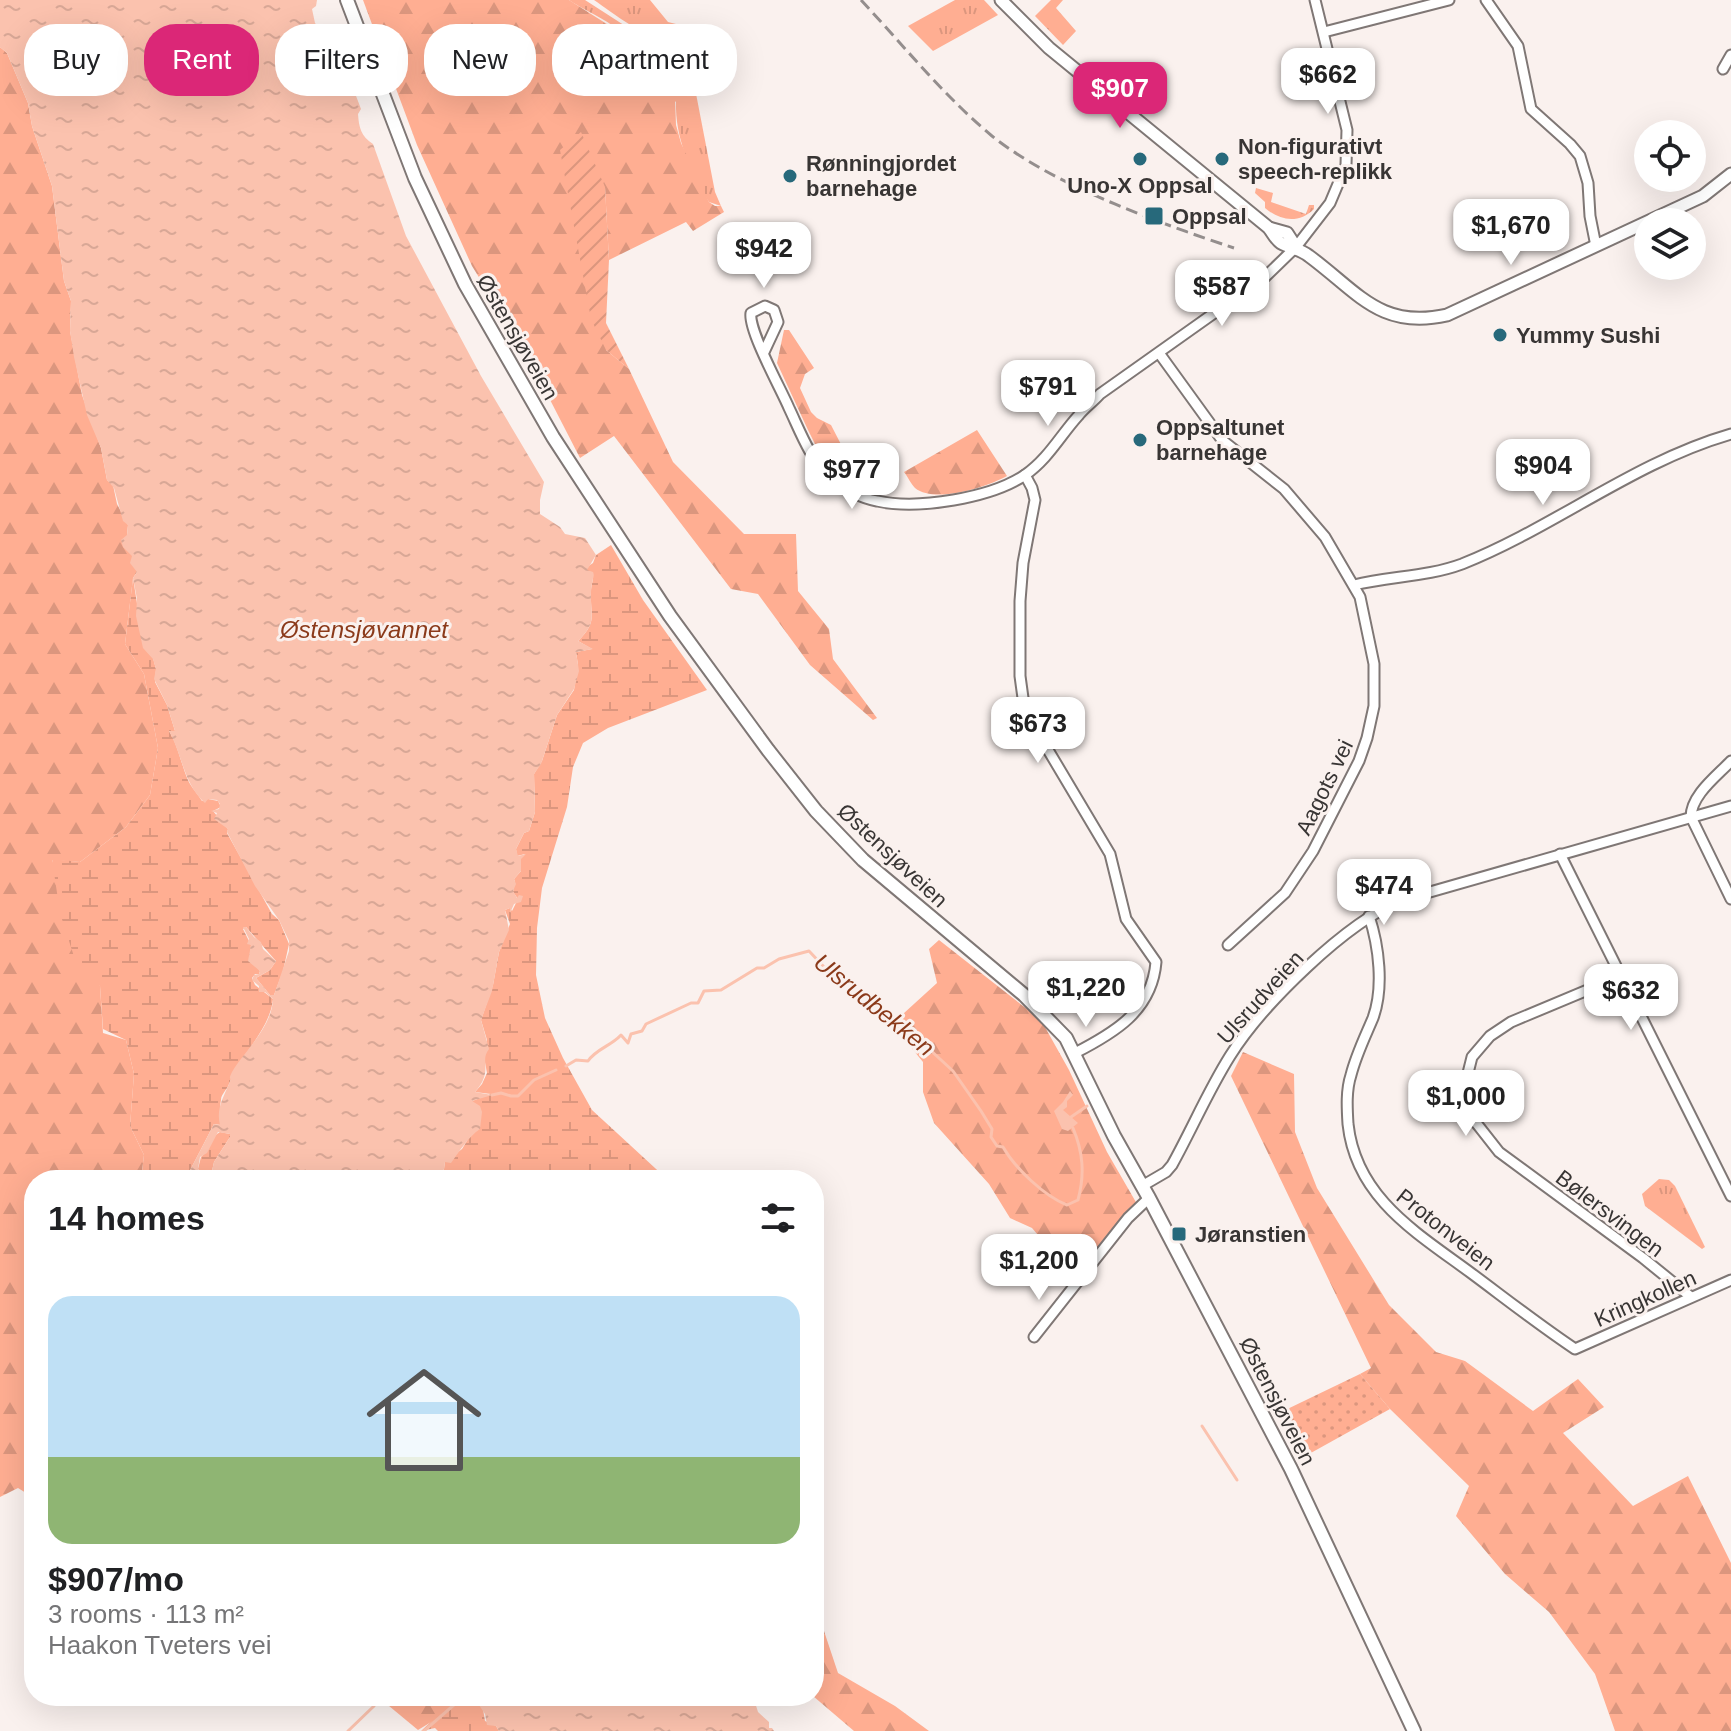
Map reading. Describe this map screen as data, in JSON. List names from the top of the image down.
{
  "streets": {
    "main road": ["Østensjøveien"],
    "street": [
      "Aagots vei",
      "Ulsrudveien",
      "Bølersvingen",
      "Protonveien",
      "Kringkollen"
    ]
  },
  "crossings": [
    ["Østensjøveien", "Ulsrudveien"],
    ["Ulsrudveien", "Protonveien"],
    ["Bølersvingen", "Kringkollen"],
    ["Protonveien", "Kringkollen"]
  ],
  "water": ["Østensjøvannet", "Ulsrudbekken"],
  "places": {
    "other": [
      "Uno-X Oppsal",
      "Non-figurativt speech-replikk",
      "Rønningjordet barnehage",
      "Yummy Sushi",
      "Oppsaltunet barnehage"
    ],
    "transit": ["Oppsal", "Jøranstien"]
  },
  "page": {
    "chip": [
      "Buy",
      "Rent",
      "Filters",
      "New",
      "Apartment"
    ],
    "price": [
      "$662",
      "$907",
      "$1,670",
      "$942",
      "$587",
      "$791",
      "$904",
      "$977",
      "$673",
      "$474",
      "$1,220",
      "$632",
      "$1,000",
      "$1,200"
    ],
    "heading": "14 homes",
    "list": [
      {
        "name": "$907/mo",
        "note": "3 rooms · 113 m² · Haakon Tveters vei"
      }
    ]
  }
}
